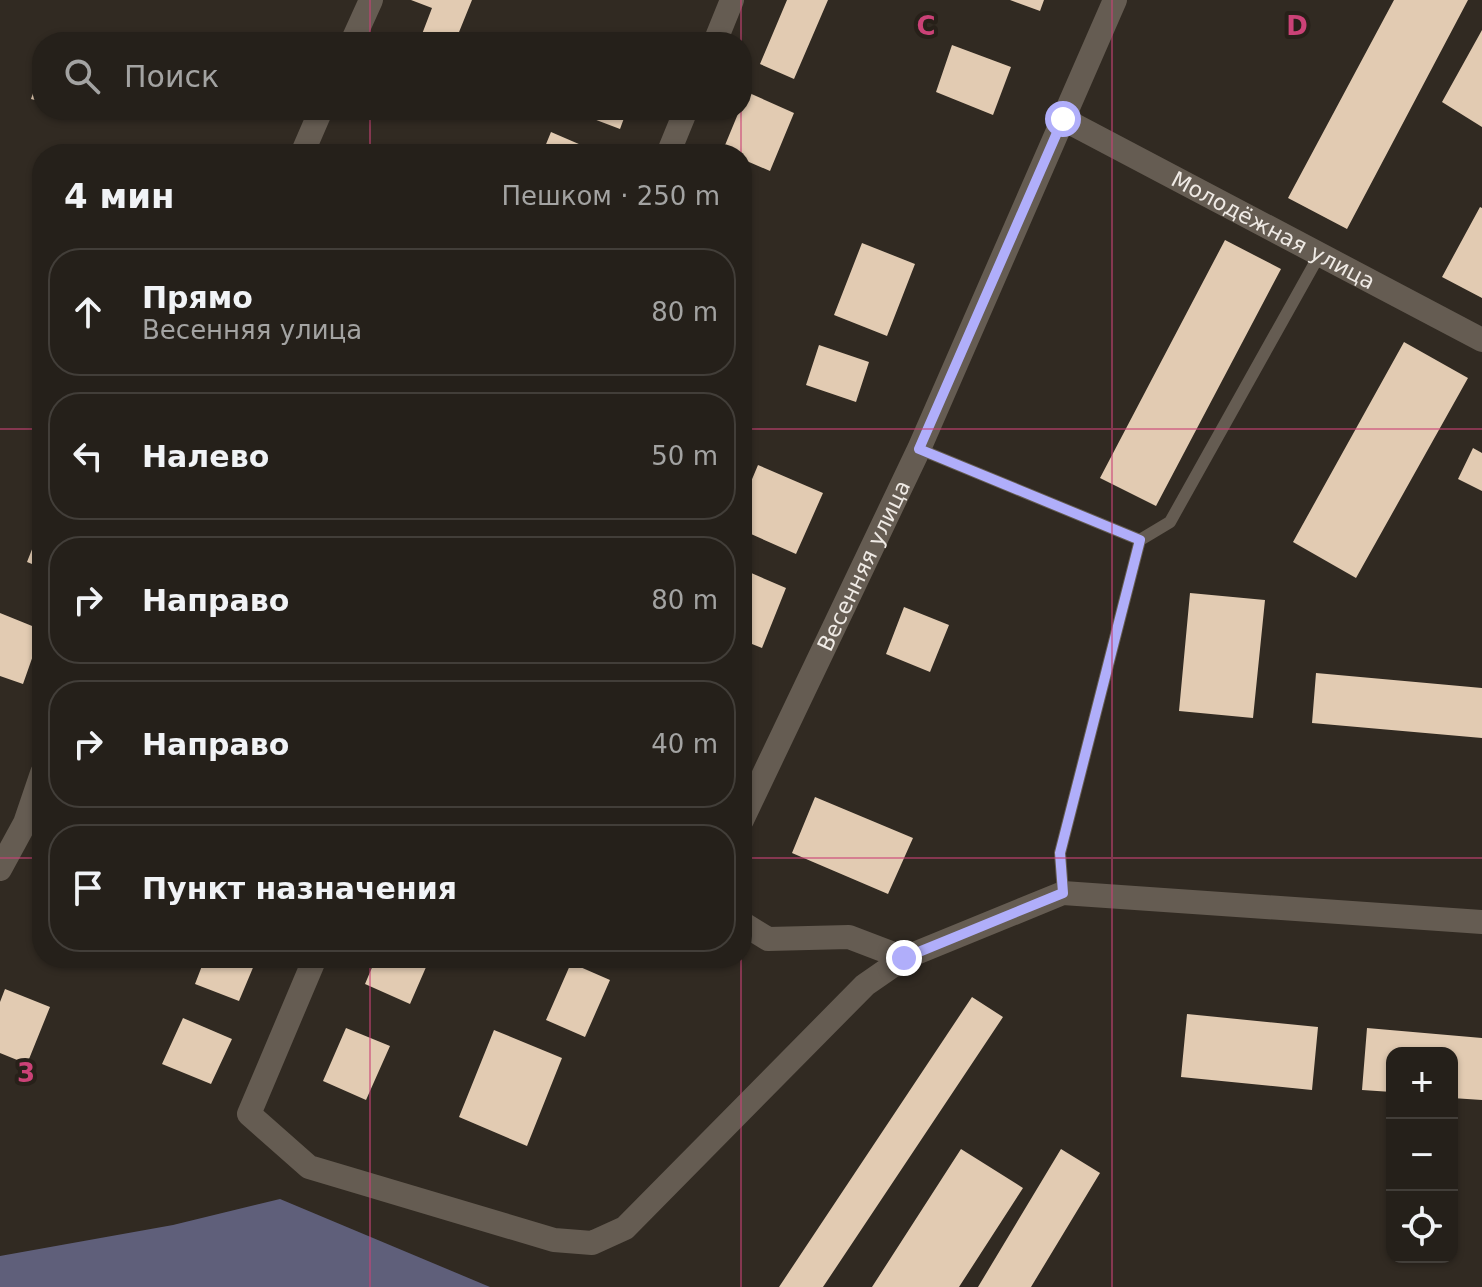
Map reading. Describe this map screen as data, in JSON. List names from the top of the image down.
{
  "streets": {
    "street": ["Молодёжная улица", "Весенняя улица"]
  },
  "crossings": [
    ["Молодёжная улица", "Весенняя улица"]
  ],
  "page": {
    "search": "Поиск",
    "heading": ["4 мин", "Пешком · 250 m"],
    "list": [
      ["Прямо", "Весенняя улица", "80 m"],
      ["Налево", "50 m"],
      ["Направо", "80 m"],
      ["Направо", "40 m"],
      "Пункт назначения"
    ],
    "map_buttons": ["+", "−"]
  },
  "grid": {
    "columns": ["C", "D"],
    "rows": ["3"]
  }
}
